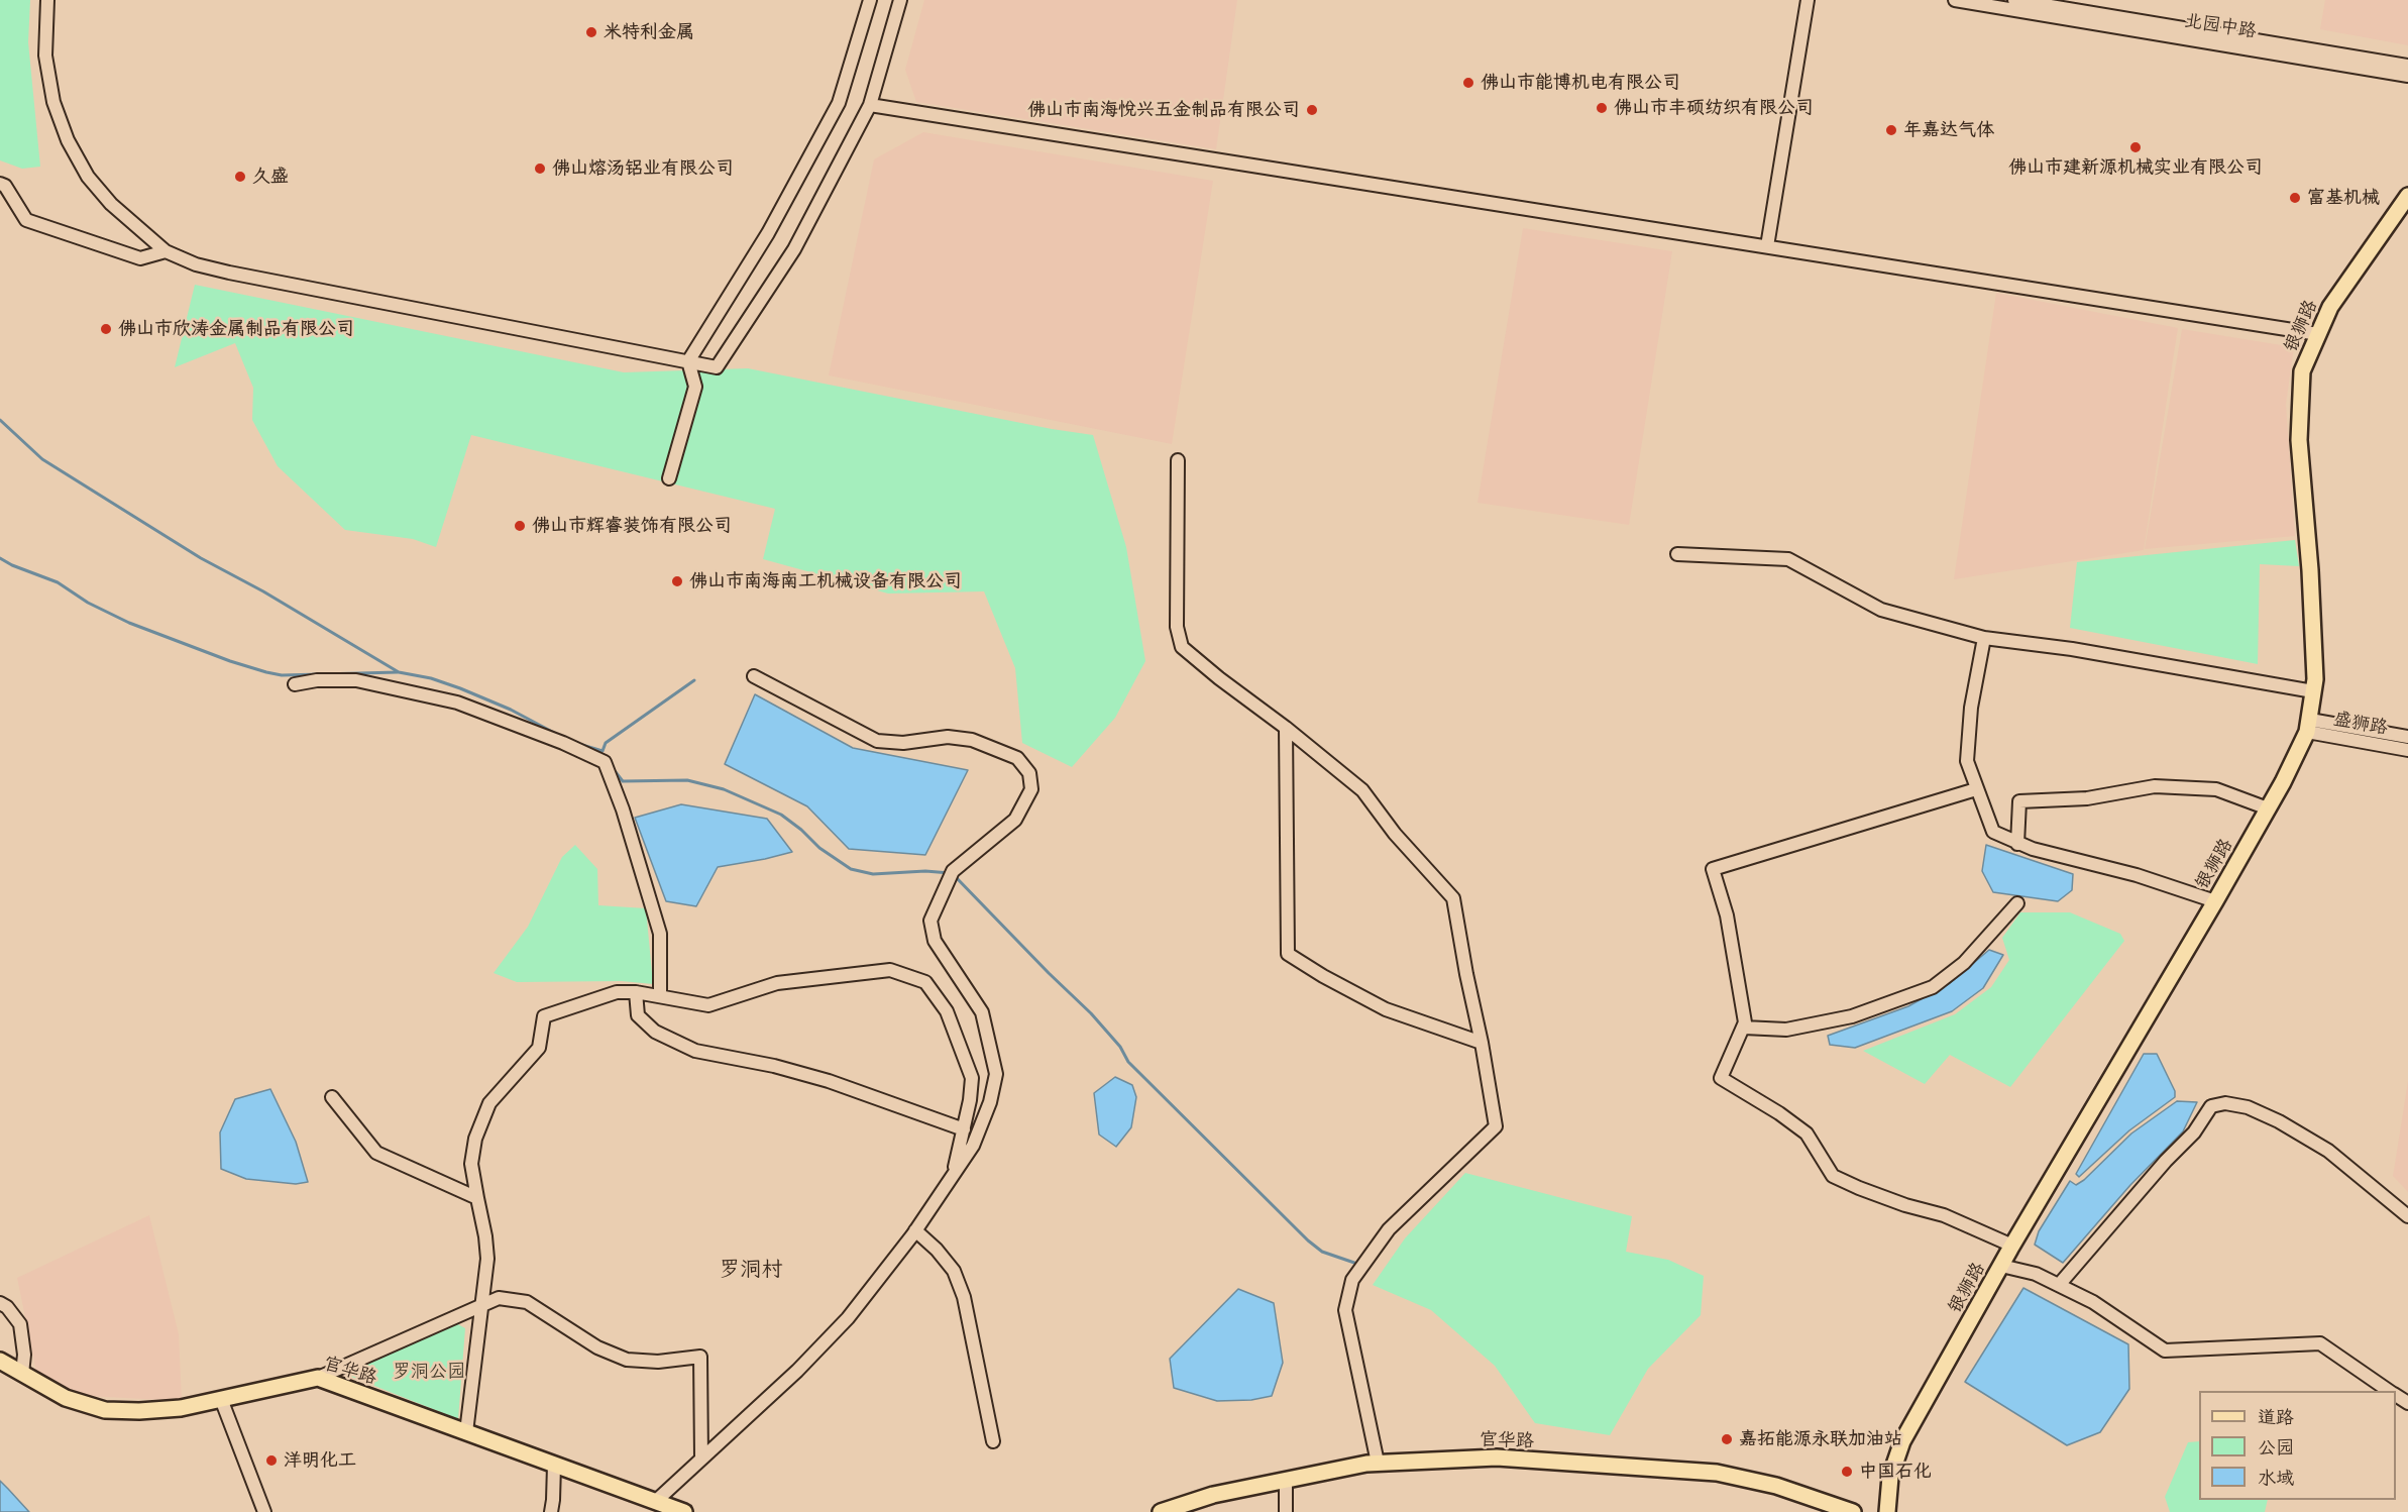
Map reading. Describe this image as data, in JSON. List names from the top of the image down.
{
  "streets": {
    "main road": ["银狮路", "官华路"],
    "street": ["北园中路", "盛狮路"]
  },
  "crossings": [
    ["银狮路", "盛狮路"]
  ],
  "districts": ["罗洞村"],
  "parks": ["罗洞公园"],
  "places": [
    "米特利金属",
    "佛山市能博机电有限公司",
    "佛山市丰硕纺织有限公司",
    "佛山市南海悦兴五金制品有限公司",
    "年嘉达气体",
    "佛山市建新源机械实业有限公司",
    "佛山熔汤铝业有限公司",
    "久盛",
    "富基机械",
    "佛山市欣涛金属制品有限公司",
    "佛山市辉睿装饰有限公司",
    "佛山市南海南工机械设备有限公司",
    "嘉拓能源永联加油站",
    "洋明化工",
    "中国石化"
  ],
  "legend": ["道路", "公园", "水域"]
}
